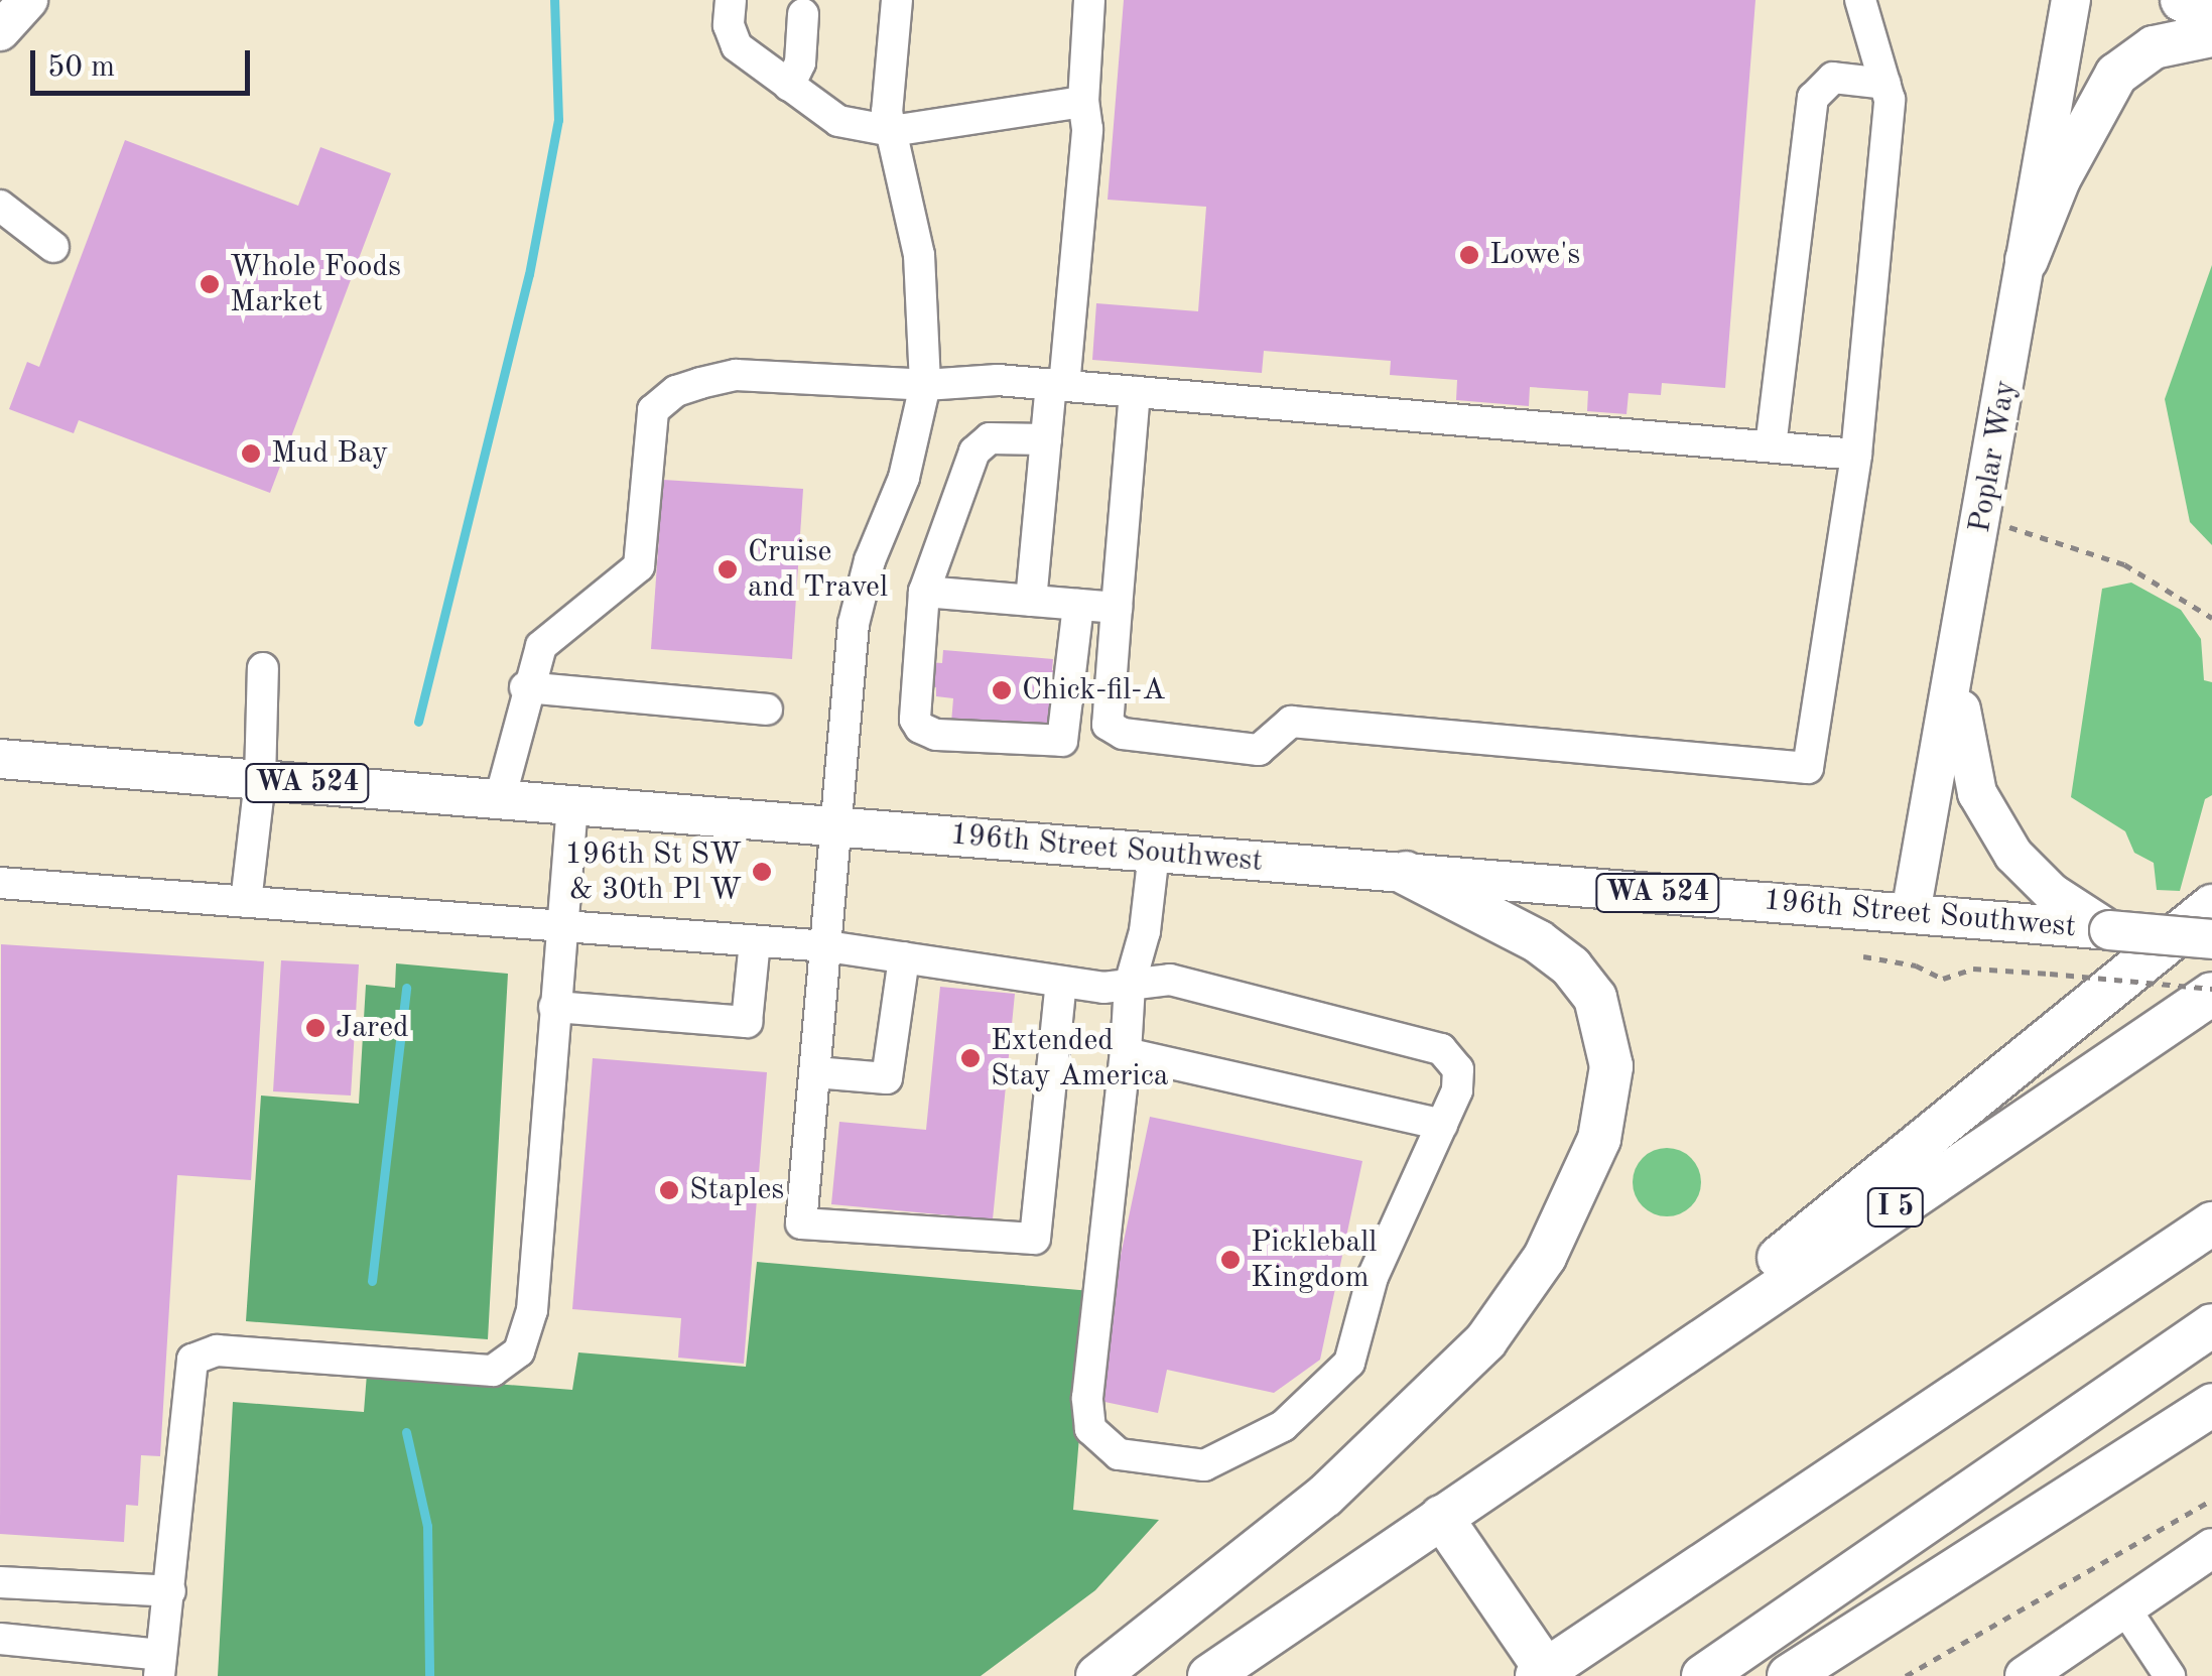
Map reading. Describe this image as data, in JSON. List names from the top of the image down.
{
  "streets": {
    "highway": ["I 5"],
    "main road": ["Poplar Way", "WA 524", "196th Street Southwest"]
  },
  "crossings": [
    ["Poplar Way", "196th Street Southwest"]
  ],
  "places": [
    "Lowe's",
    "Whole Foods Market",
    "Mud Bay",
    "Cruise and Travel",
    "Chick-fil-A",
    "196th St SW & 30th Pl W",
    "Jared",
    "Extended Stay America",
    "Staples",
    "Pickleball Kingdom"
  ],
  "scale_bar": "50 m"
}
